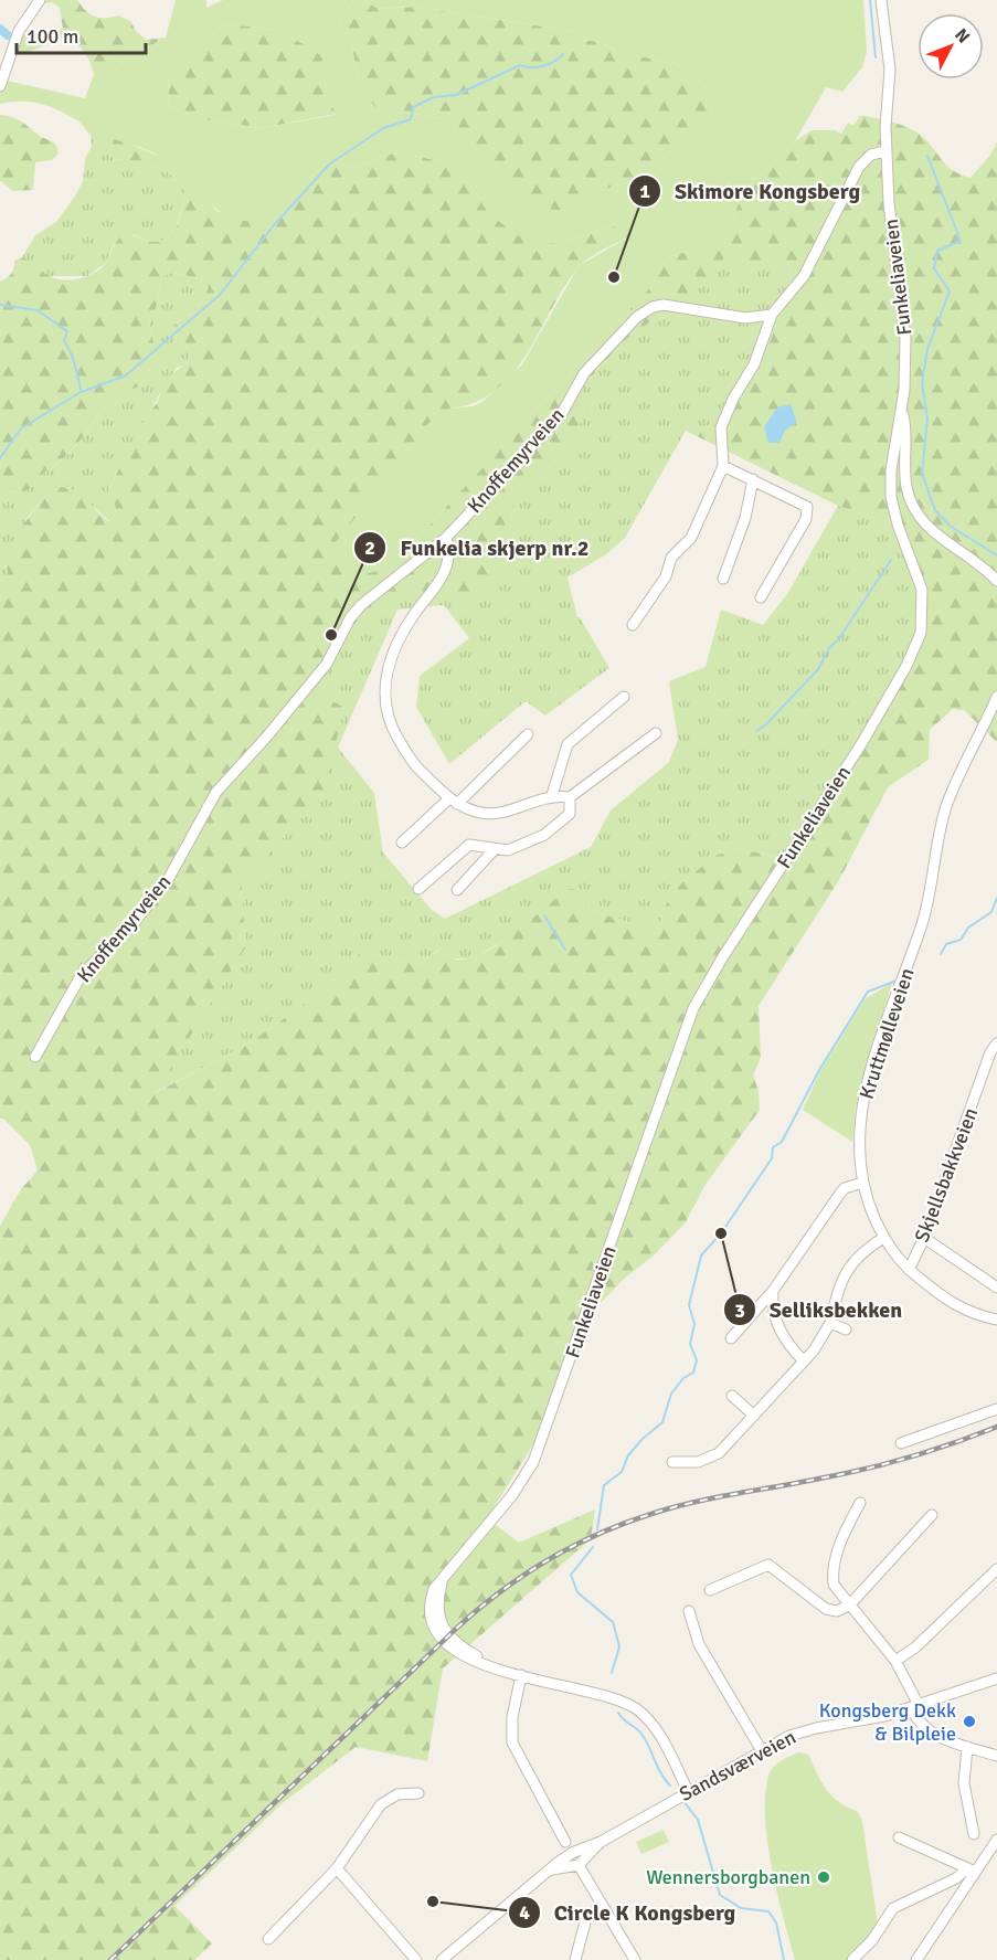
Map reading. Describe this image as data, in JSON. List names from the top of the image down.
{
  "streets": {
    "street": [
      "Funkeliaveien",
      "Knoffemyrveien",
      "Kruttmølleveien",
      "Skjellsbakkveien",
      "Sandsværveien"
    ]
  },
  "crossings": [
    ["Funkeliaveien", "Sandsværveien"],
    ["Kruttmølleveien", "Skjellsbakkveien"]
  ],
  "places": [
    "Skimore Kongsberg",
    "Funkelia skjerp nr.2",
    "Selliksbekken",
    "Kongsberg Dekk & Bilpleie",
    "Wennersborgbanen",
    "Circle K Kongsberg"
  ],
  "scale_bar": "100 m",
  "north": "top right"
}
